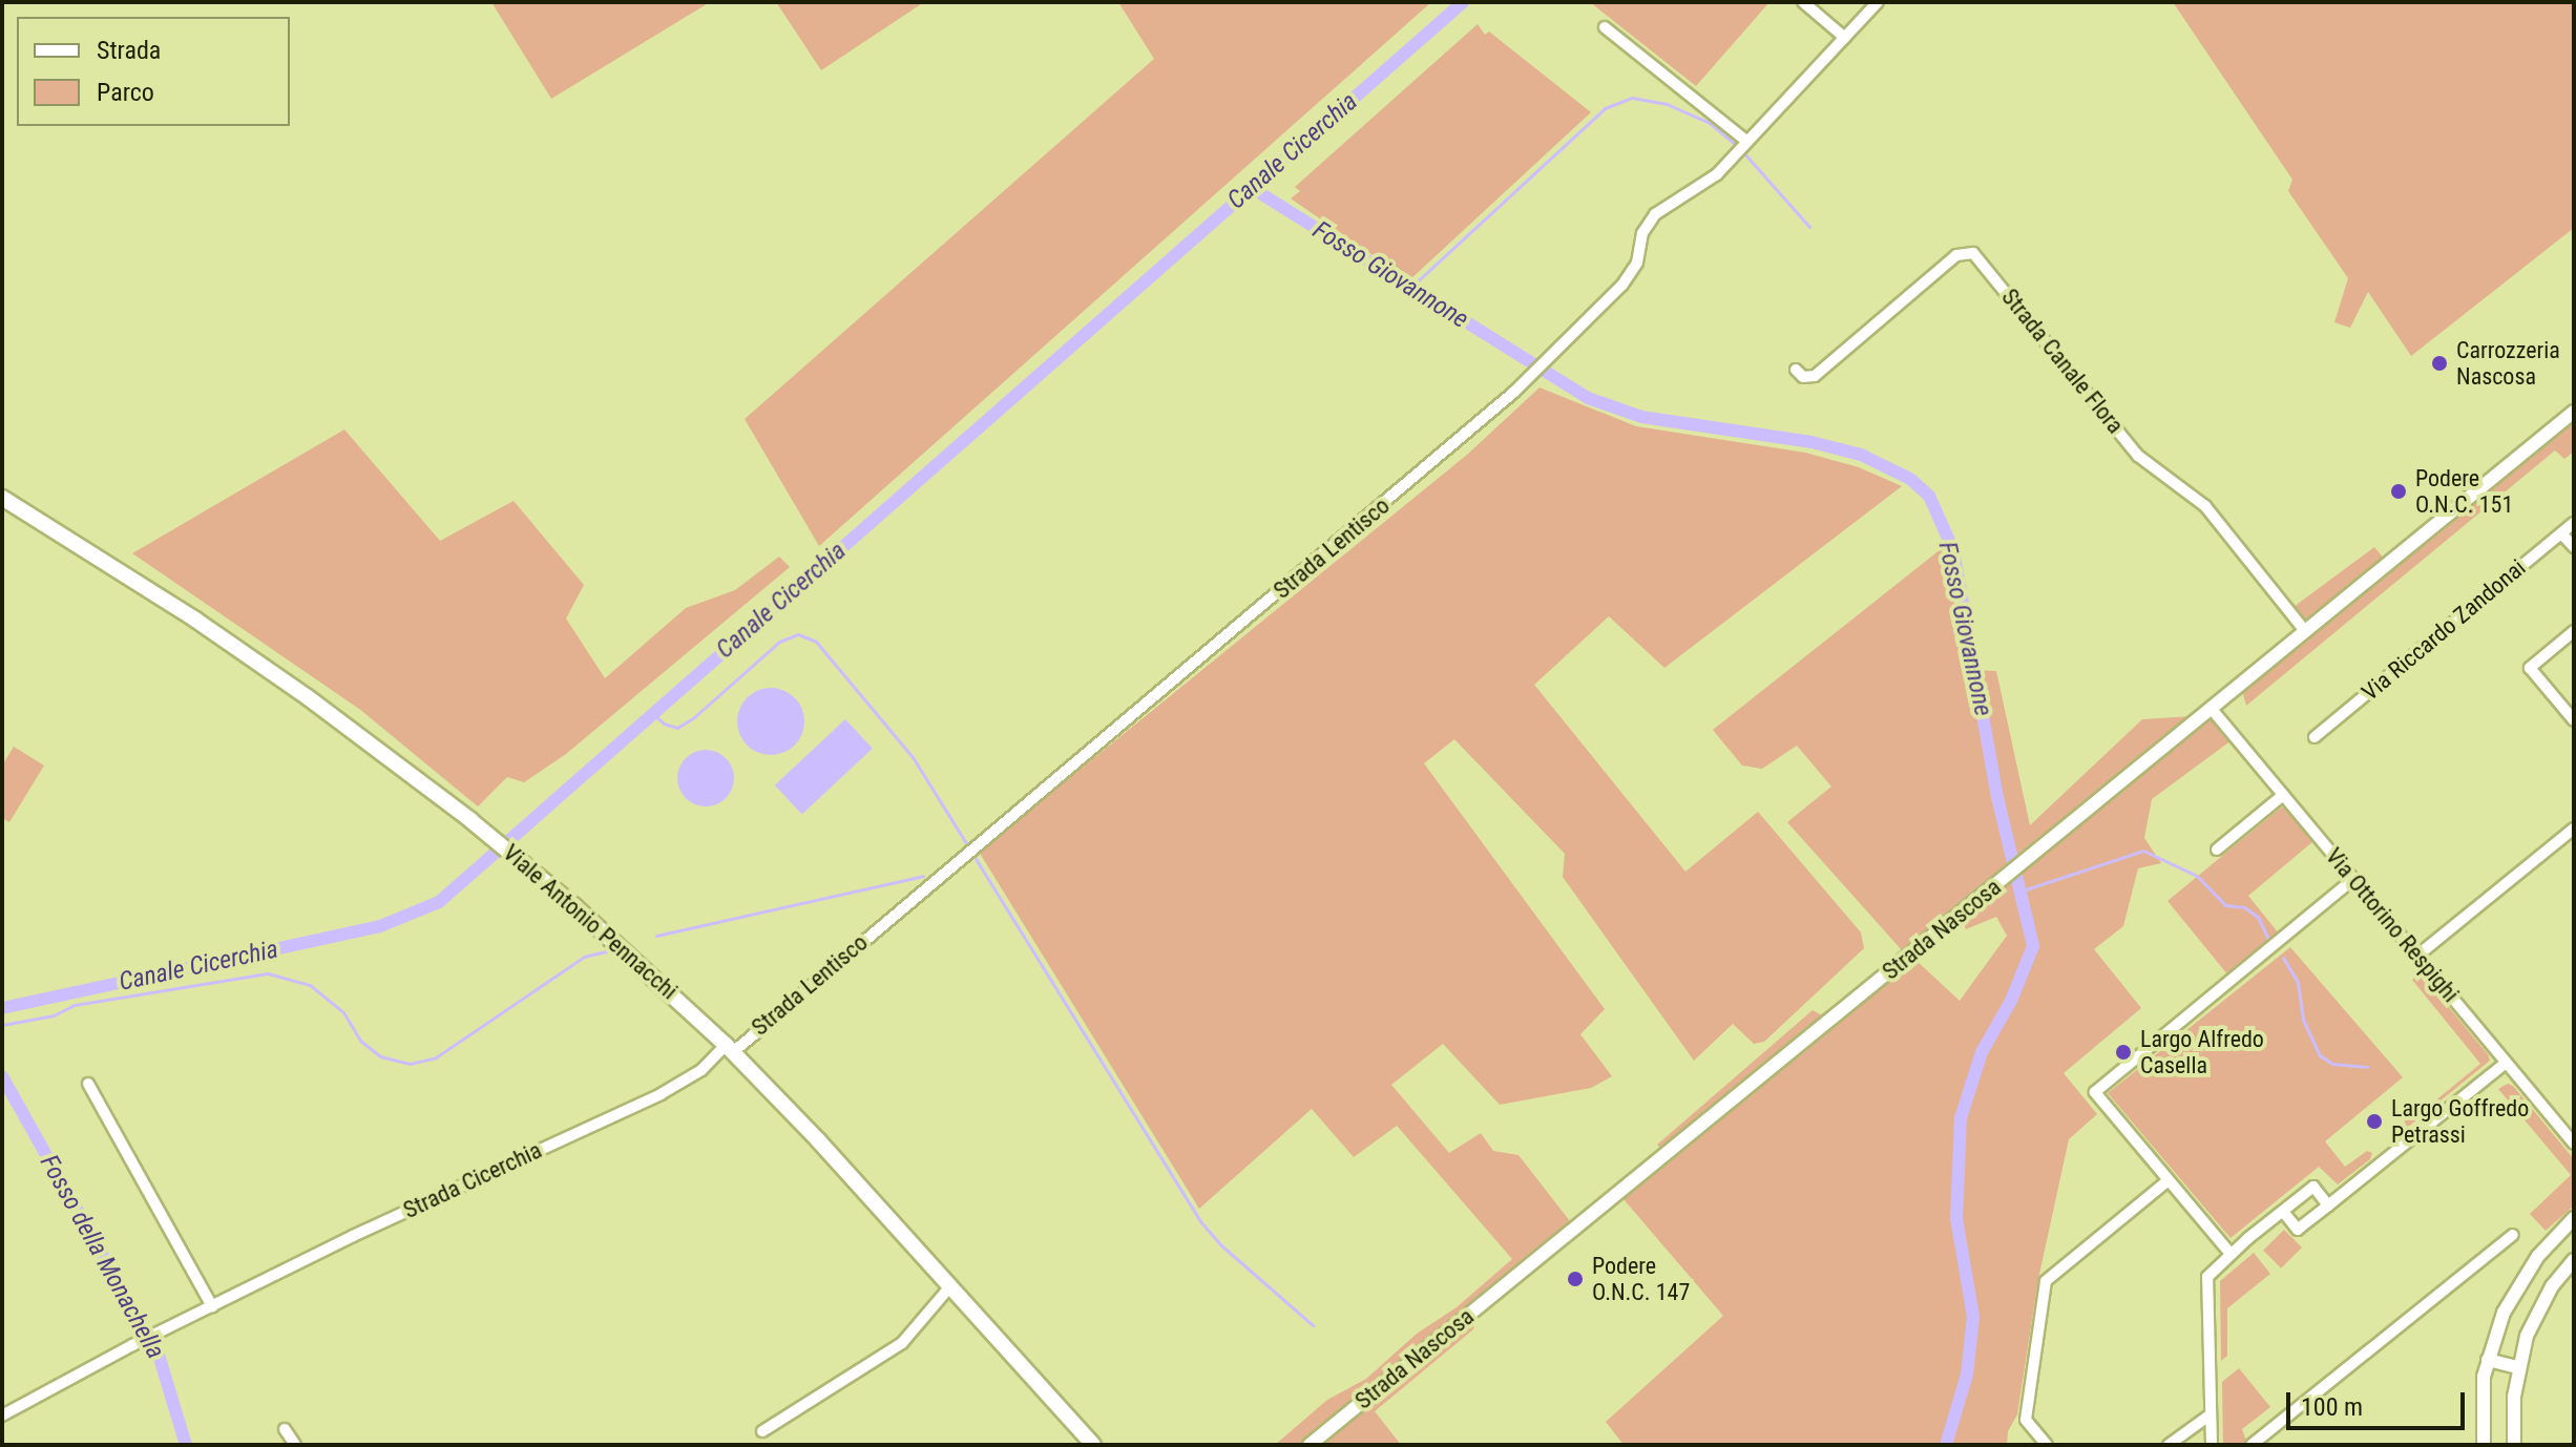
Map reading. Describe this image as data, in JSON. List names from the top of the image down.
{
  "streets": {
    "main road": ["Viale Antonio Pennacchi"],
    "street": [
      "Strada Canale Flora",
      "Strada Lentisco",
      "Via Riccardo Zandonai",
      "Via Ottorino Respighi",
      "Strada Nascosa",
      "Strada Cicerchia"
    ]
  },
  "crossings": [
    ["Strada Canale Flora", "Strada Nascosa"],
    ["Strada Lentisco", "Viale Antonio Pennacchi"],
    ["Strada Lentisco", "Strada Cicerchia"],
    ["Viale Antonio Pennacchi", "Strada Cicerchia"],
    ["Via Ottorino Respighi", "Strada Nascosa"]
  ],
  "water": ["Canale Cicerchia", "Fosso Giovannone", "Fosso della Monachella"],
  "places": [
    "Carrozzeria Nascosa",
    "Podere O.N.C. 151",
    "Largo Alfredo Casella",
    "Largo Goffredo Petrassi",
    "Podere O.N.C. 147"
  ],
  "legend": ["Strada", "Parco"],
  "scale_bar": "100 m"
}
